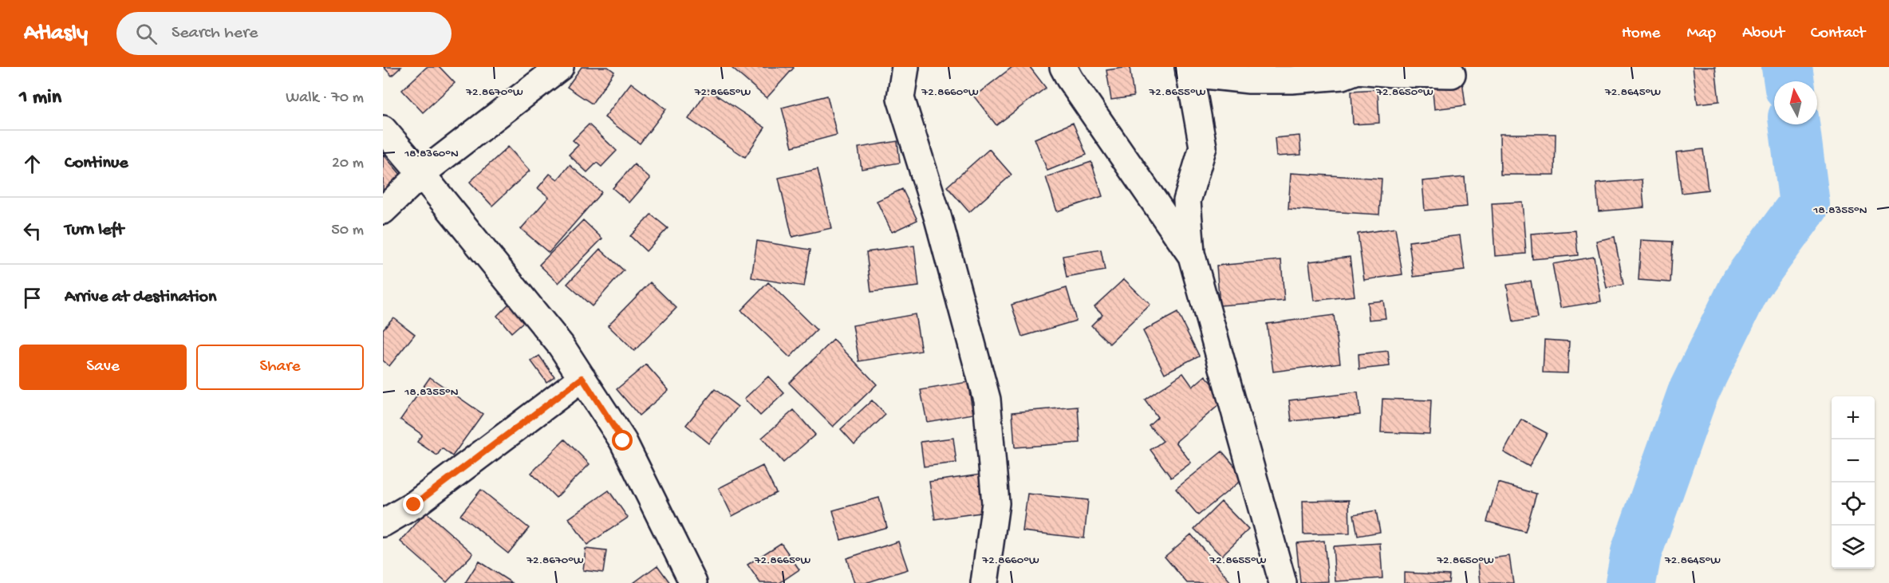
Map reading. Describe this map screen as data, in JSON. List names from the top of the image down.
{
  "north": "top",
  "page": {
    "header": "Atlasly",
    "search": "Search here",
    "nav": [
      "Home",
      "Map",
      "About",
      "Contact"
    ],
    "heading": ["1 min", "Walk · 70 m"],
    "list": [
      ["Continue", "20 m"],
      ["Turn left", "50 m"],
      "Arrive at destination"
    ],
    "buttons": ["Save", "Share"],
    "map_buttons": ["+", "−"]
  },
  "coordinates": [
    "72.8670°W",
    "72.8665°W",
    "72.8660°W",
    "72.8655°W",
    "72.8650°W",
    "72.8645°W",
    "18.8360°N",
    "18.8355°N"
  ]
}
